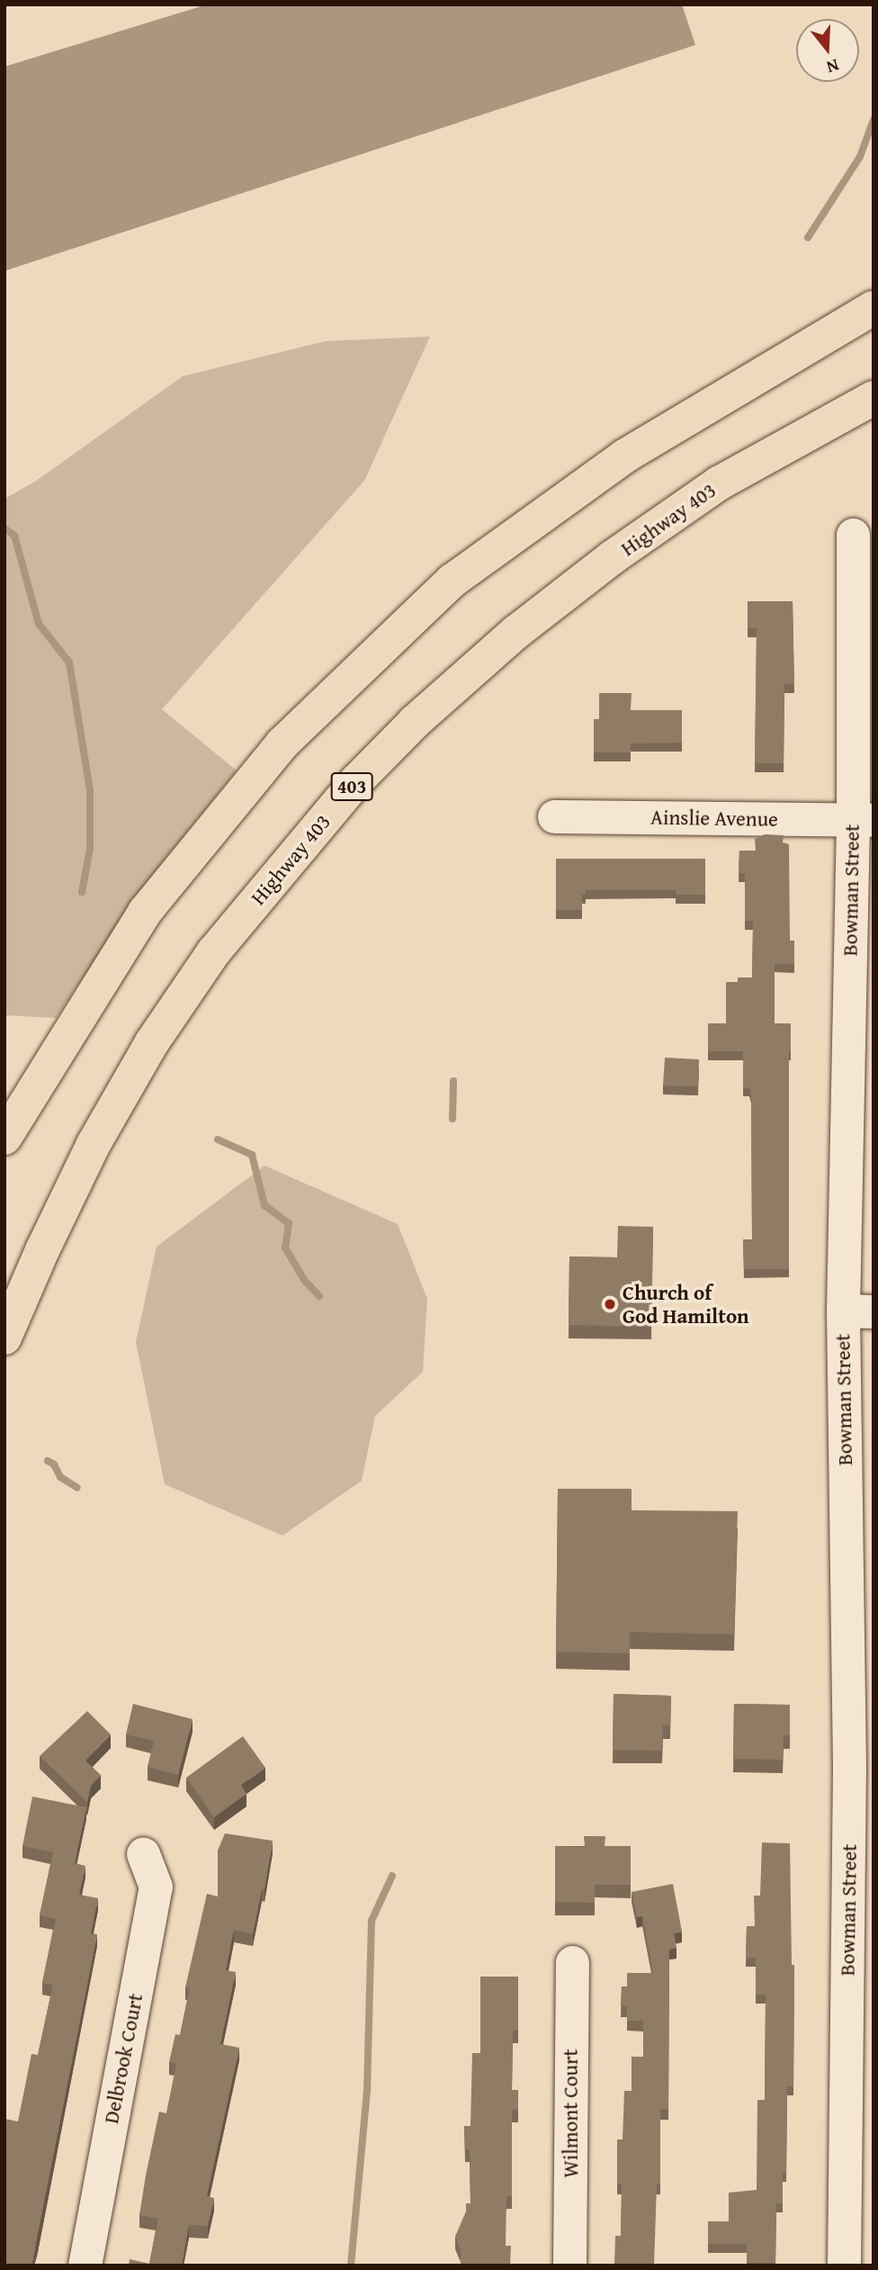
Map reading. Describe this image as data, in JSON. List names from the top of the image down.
{
  "streets": {
    "highway": ["Highway 403", "403"],
    "street": [
      "Ainslie Avenue",
      "Bowman Street",
      "Delbrook Court",
      "Wilmont Court"
    ]
  },
  "crossings": [
    ["Ainslie Avenue", "Bowman Street"]
  ],
  "places": ["Church of God Hamilton"],
  "north": "bottom"
}
